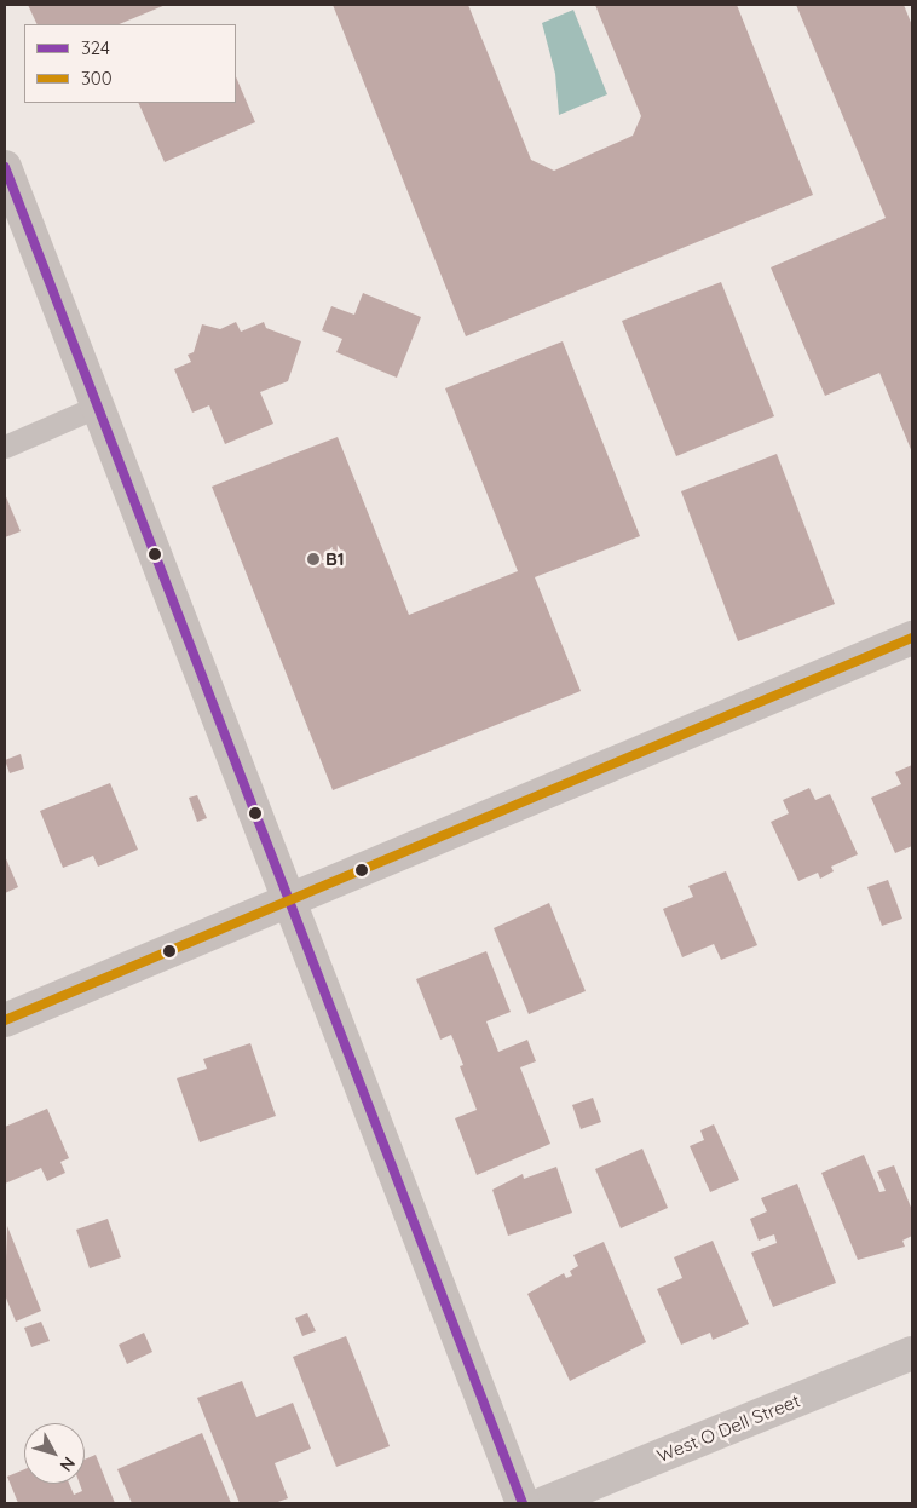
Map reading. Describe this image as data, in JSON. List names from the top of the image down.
{
  "streets": {
    "street": ["West O Dell Street"]
  },
  "places": ["B1"],
  "lines": ["transit line 324", "transit line 300"],
  "legend": ["324", "300"],
  "north": "bottom right"
}
